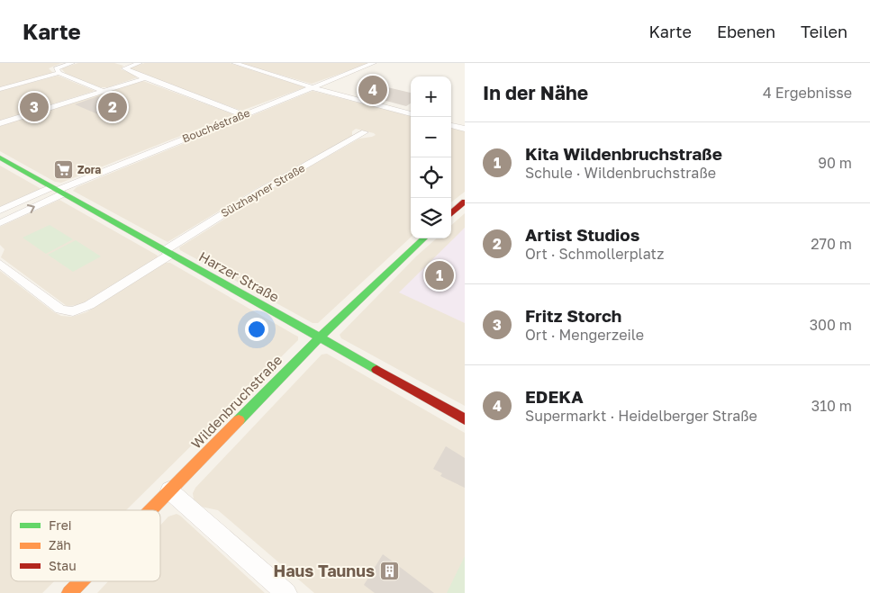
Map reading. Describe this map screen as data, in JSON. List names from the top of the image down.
{
  "streets": {
    "street": [
      "Bouchéstraße",
      "Sülzhayner Straße",
      "Harzer Straße",
      "Wildenbruchstraße"
    ]
  },
  "crossings": [
    ["Bouchéstraße", "Harzer Straße"],
    ["Sülzhayner Straße", "Harzer Straße"],
    ["Harzer Straße", "Wildenbruchstraße"]
  ],
  "places": {
    "supermarket": ["Zora"],
    "building": ["Haus Taunus"]
  },
  "legend": ["Frei", "Zäh", "Stau"],
  "page": {
    "header": "Karte",
    "nav": ["Karte", "Ebenen", "Teilen"],
    "heading": ["In der Nähe", "4 Ergebnisse"],
    "pins": [
      "4",
      "2",
      "3",
      "1"
    ],
    "map_buttons": ["+", "−"],
    "list": [
      {
        "mark": "1",
        "name": "Kita Wildenbruchstraße",
        "note": "Schule · Wildenbruchstraße",
        "value": "90 m"
      },
      {
        "mark": "2",
        "name": "Artist Studios",
        "note": "Ort · Schmollerplatz",
        "value": "270 m"
      },
      {
        "mark": "3",
        "name": "Fritz Storch",
        "note": "Ort · Mengerzeile",
        "value": "300 m"
      },
      {
        "mark": "4",
        "name": "EDEKA",
        "note": "Supermarkt · Heidelberger Straße",
        "value": "310 m"
      }
    ]
  }
}
